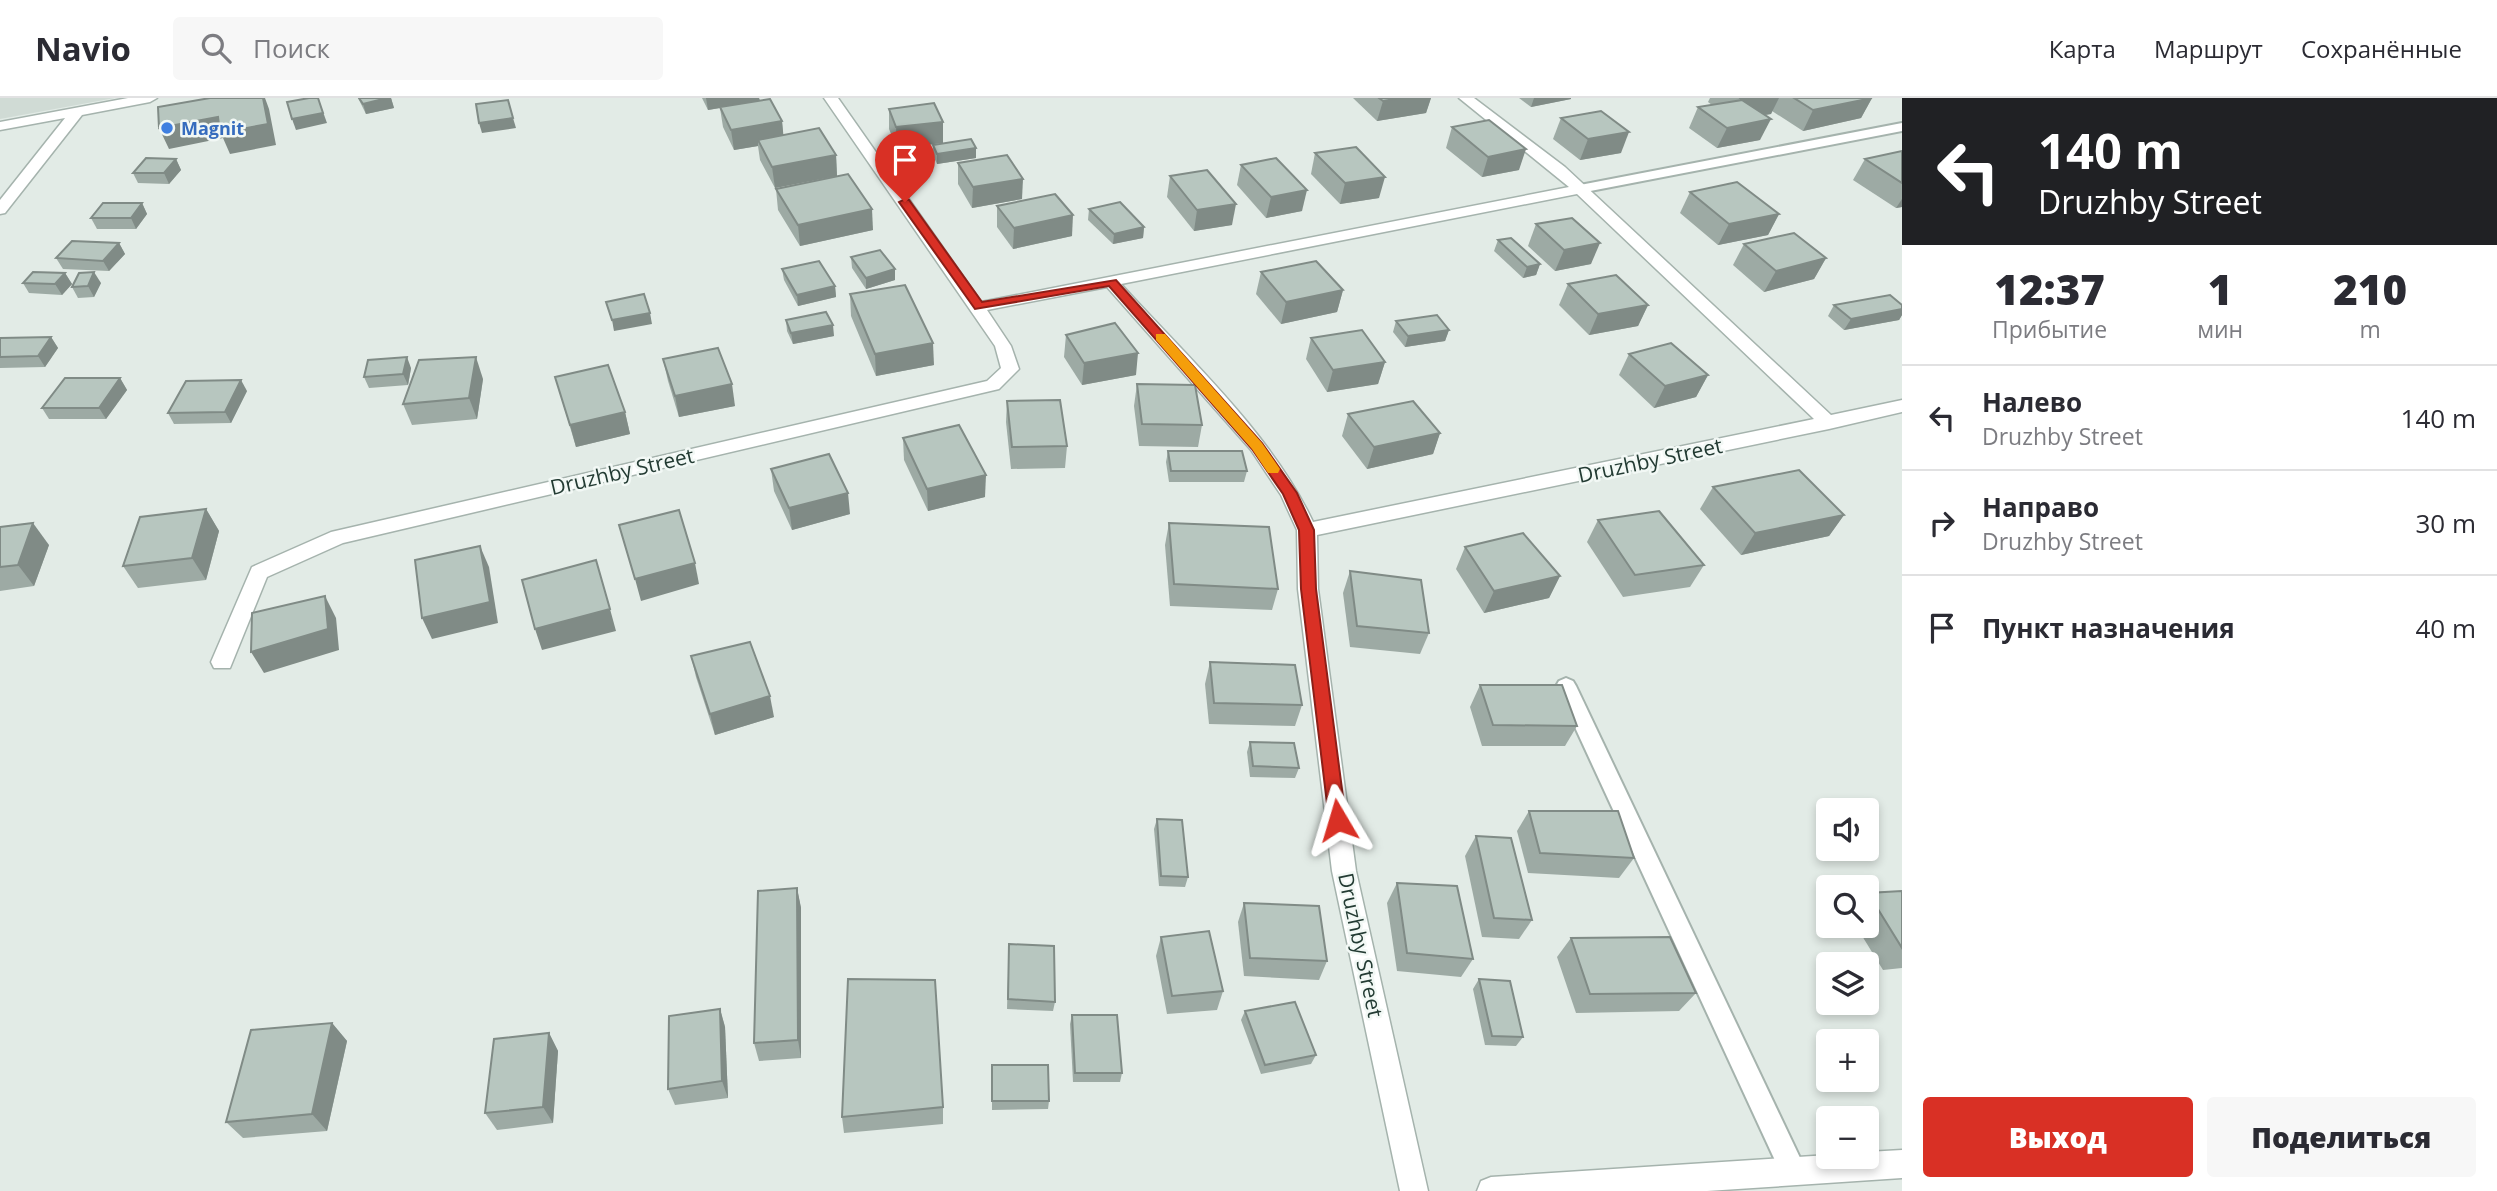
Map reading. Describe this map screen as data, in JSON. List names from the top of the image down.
{
  "streets": {
    "street": ["Druzhby Street"]
  },
  "places": ["Magnit"],
  "page": {
    "header": "Navio",
    "search": "Поиск",
    "nav": ["Карта", "Маршрут", "Сохранённые"],
    "turn": ["140 m", "Druzhby Street"],
    "eta": [
      "12:37",
      "Прибытие",
      "1",
      "мин",
      "210",
      "m"
    ],
    "list": [
      {
        "name": "Налево",
        "note": "Druzhby Street",
        "value": "140 m"
      },
      {
        "name": "Направо",
        "note": "Druzhby Street",
        "value": "30 m"
      },
      {
        "name": "Пункт назначения",
        "value": "40 m"
      }
    ],
    "map_buttons": ["+", "−"],
    "buttons": ["Выход", "Поделиться"]
  }
}
